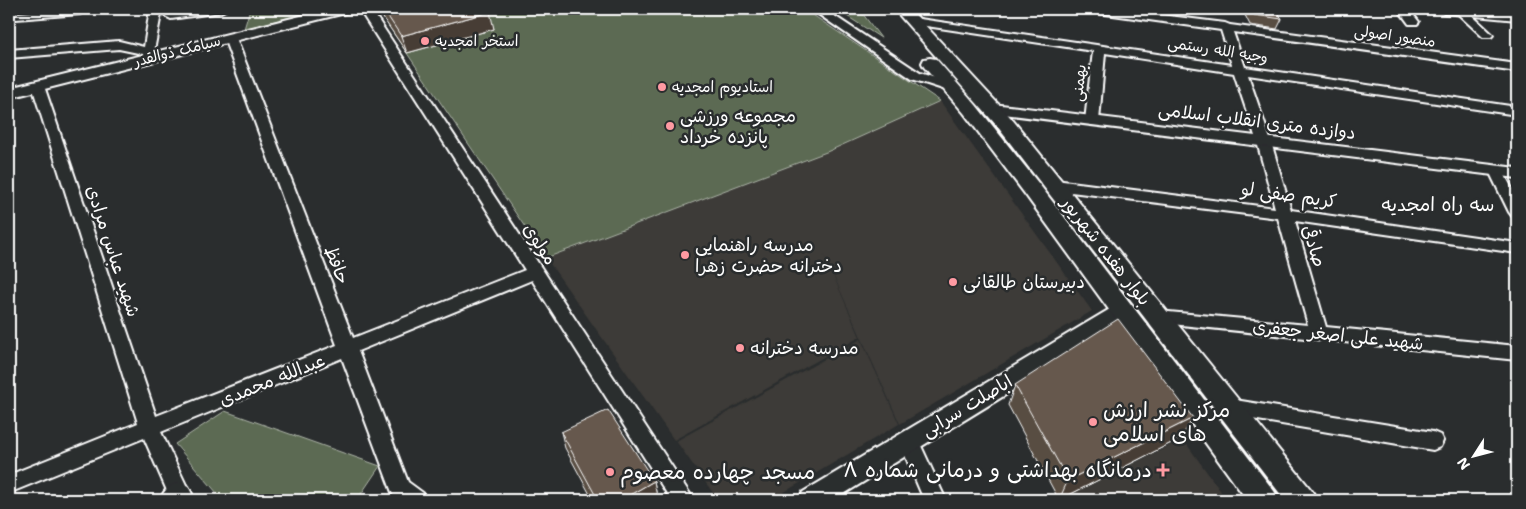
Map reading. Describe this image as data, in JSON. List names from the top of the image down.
{
  "streets": {
    "main road": ["بلوار هفده شهریور"],
    "street": [
      "منصور اصولی",
      "وجیه الله رستمی",
      "سیامک ذوالقدر",
      "بهمنی",
      "دوازده متری انقلاب اسلامی",
      "کریم صفی لو",
      "مولوی",
      "صادقی",
      "شهید عباس مرادی",
      "حافظ",
      "شهید علی اصغر جعفری",
      "عبدالله محمدی",
      "اباصلت سرابی"
    ]
  },
  "crossings": [
    ["وجیه الله رستمی", "بهمنی"],
    ["وجیه الله رستمی", "بلوار هفده شهریور"],
    ["سیامک ذوالقدر", "شهید عباس مرادی"],
    ["سیامک ذوالقدر", "حافظ"],
    ["بهمنی", "دوازده متری انقلاب اسلامی"],
    ["دوازده متری انقلاب اسلامی", "صادقی"],
    ["دوازده متری انقلاب اسلامی", "بلوار هفده شهریور"],
    ["کریم صفی لو", "صادقی"],
    ["کریم صفی لو", "بلوار هفده شهریور"],
    ["مولوی", "عبدالله محمدی"],
    ["صادقی", "شهید علی اصغر جعفری"],
    ["شهید عباس مرادی", "عبدالله محمدی"],
    ["بلوار هفده شهریور", "شهید علی اصغر جعفری"],
    ["بلوار هفده شهریور", "اباصلت سرابی"],
    ["حافظ", "عبدالله محمدی"]
  ],
  "districts": ["سه راه امجدیه"],
  "places": {
    "other": [
      "استخر امجدیه",
      "استادیوم امجدیه",
      "مجموعه ورزشی پانزده خرداد",
      "مدرسه راهنمایی دخترانه حضرت زهرا",
      "دبیرستان طالقانی",
      "مدرسه دخترانه",
      "مرکز نشر ارزش های اسلامی",
      "مسجد چهارده معصوم"
    ],
    "health": ["درمانگاه بهداشتی و درمانی شماره ۸"]
  },
  "north": "bottom left"
}
